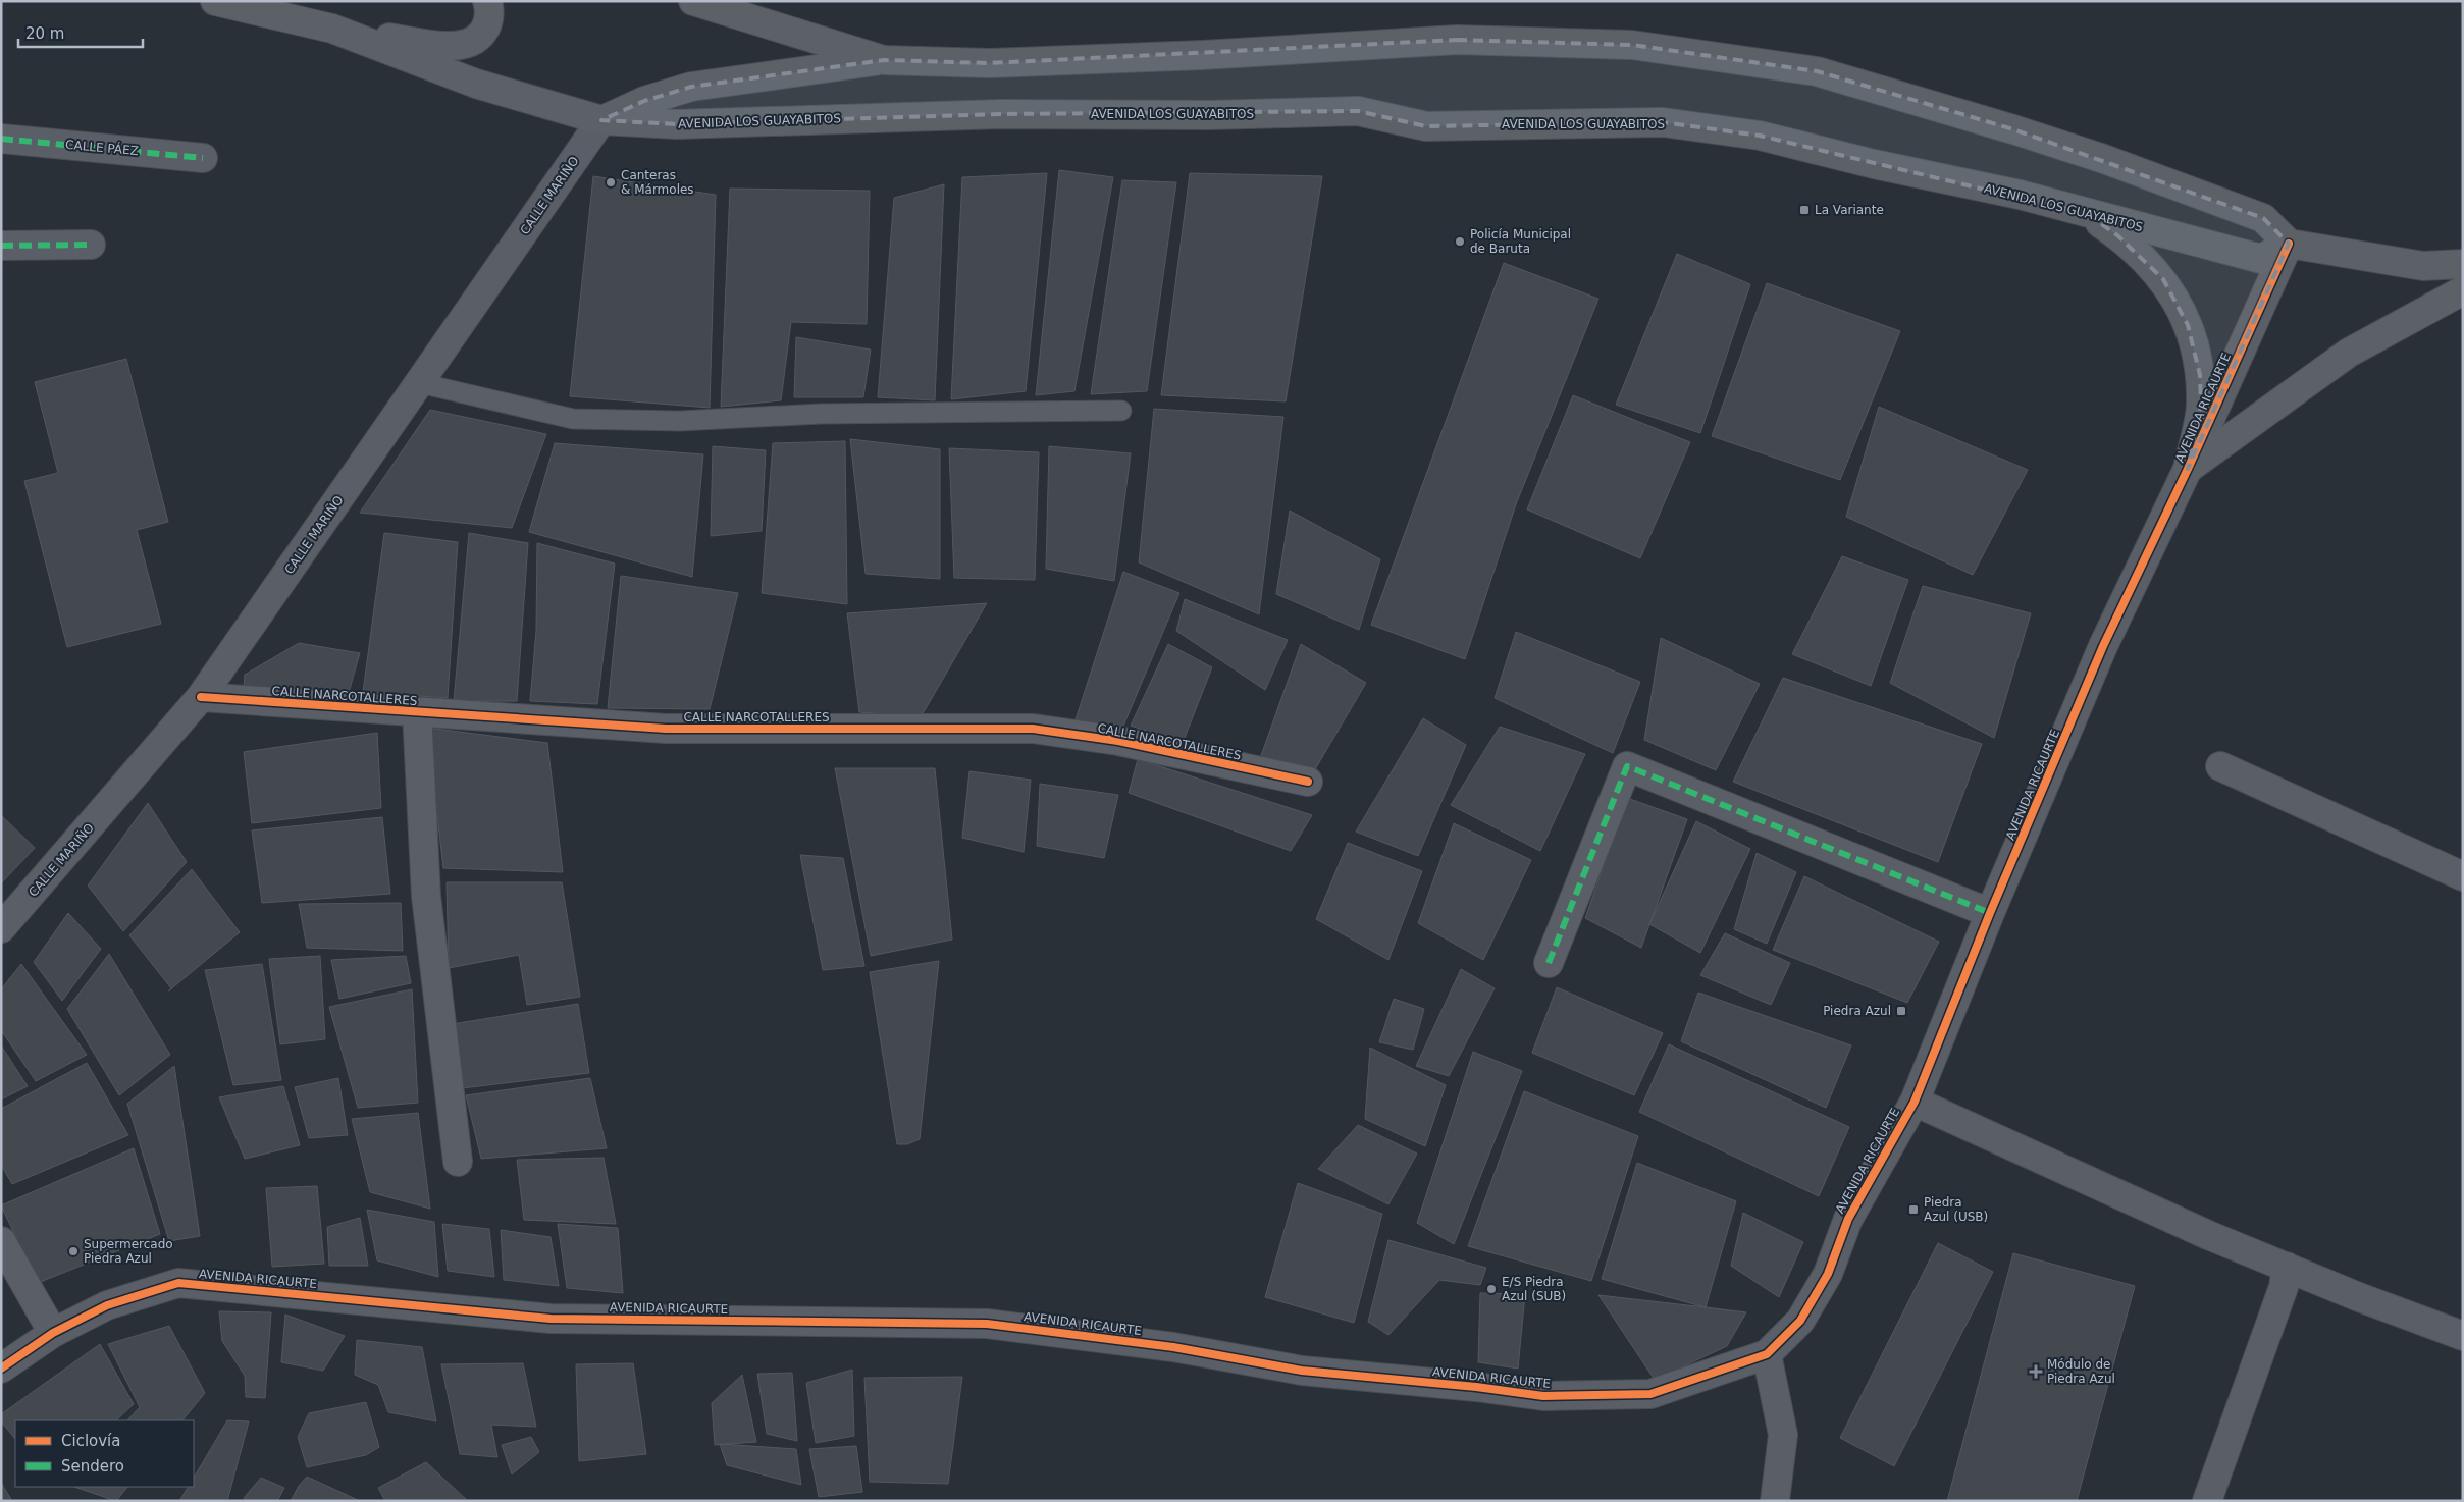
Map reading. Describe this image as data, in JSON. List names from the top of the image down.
{
  "streets": {
    "main road": ["AVENIDA LOS GUAYABITOS"],
    "street": [
      "CALLE PÁEZ",
      "CALLE MARIÑO",
      "AVENIDA RICAURTE",
      "CALLE NARCOTALLERES"
    ]
  },
  "crossings": [
    ["AVENIDA LOS GUAYABITOS", "CALLE MARIÑO"],
    ["AVENIDA LOS GUAYABITOS", "AVENIDA RICAURTE"],
    ["CALLE MARIÑO", "CALLE NARCOTALLERES"]
  ],
  "places": {
    "other": [
      "Canteras & Mármoles",
      "Policía Municipal de Baruta",
      "Supermercado Piedra Azul",
      "E/S Piedra Azul (SUB)"
    ],
    "transit": ["La Variante", "Piedra Azul", "Piedra Azul (USB)"],
    "health": ["Módulo de Piedra Azul"]
  },
  "legend": ["Ciclovía", "Sendero"],
  "scale_bar": "20 m"
}
